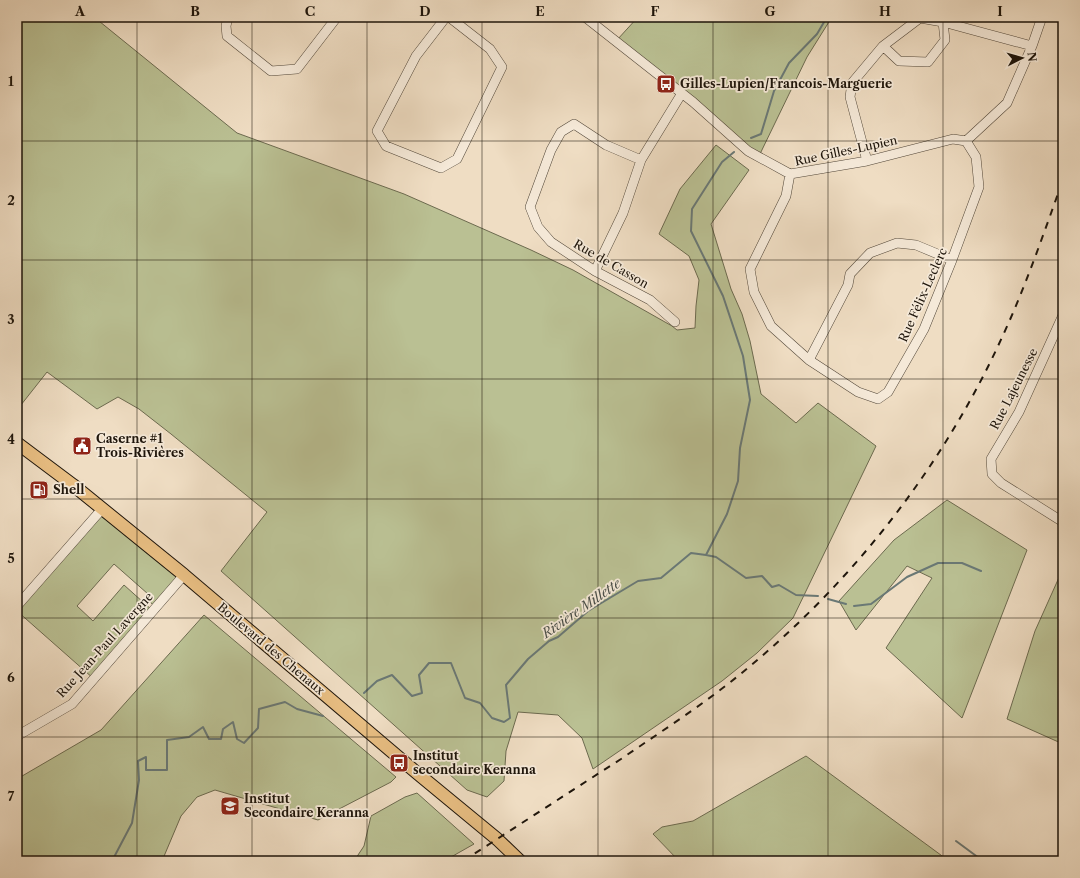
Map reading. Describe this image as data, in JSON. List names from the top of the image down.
{
  "streets": {
    "main road": ["Boulevard des Chenaux"],
    "street": [
      "Rue Gilles-Lupien",
      "Rue de Casson",
      "Rue Félix-Leclerc",
      "Rue Lajeunesse",
      "Rue Jean-Paul Lavergne"
    ]
  },
  "crossings": [
    ["Rue Gilles-Lupien", "Rue Félix-Leclerc"],
    ["Rue Jean-Paul Lavergne", "Boulevard des Chenaux"]
  ],
  "water": ["Rivière Millette"],
  "places": {
    "bus stop": ["Gilles-Lupien/Francois-Marguerie", "Institut secondaire Keranna"],
    "public building": ["Caserne #1 Trois-Rivières"],
    "fuel station": ["Shell"],
    "school or university": ["Institut Secondaire Keranna"]
  },
  "north": "right",
  "grid": {
    "columns": [
      "A",
      "B",
      "C",
      "D",
      "E",
      "F",
      "G",
      "H",
      "I"
    ],
    "rows": [
      "1",
      "2",
      "3",
      "4",
      "5",
      "6",
      "7"
    ]
  }
}
